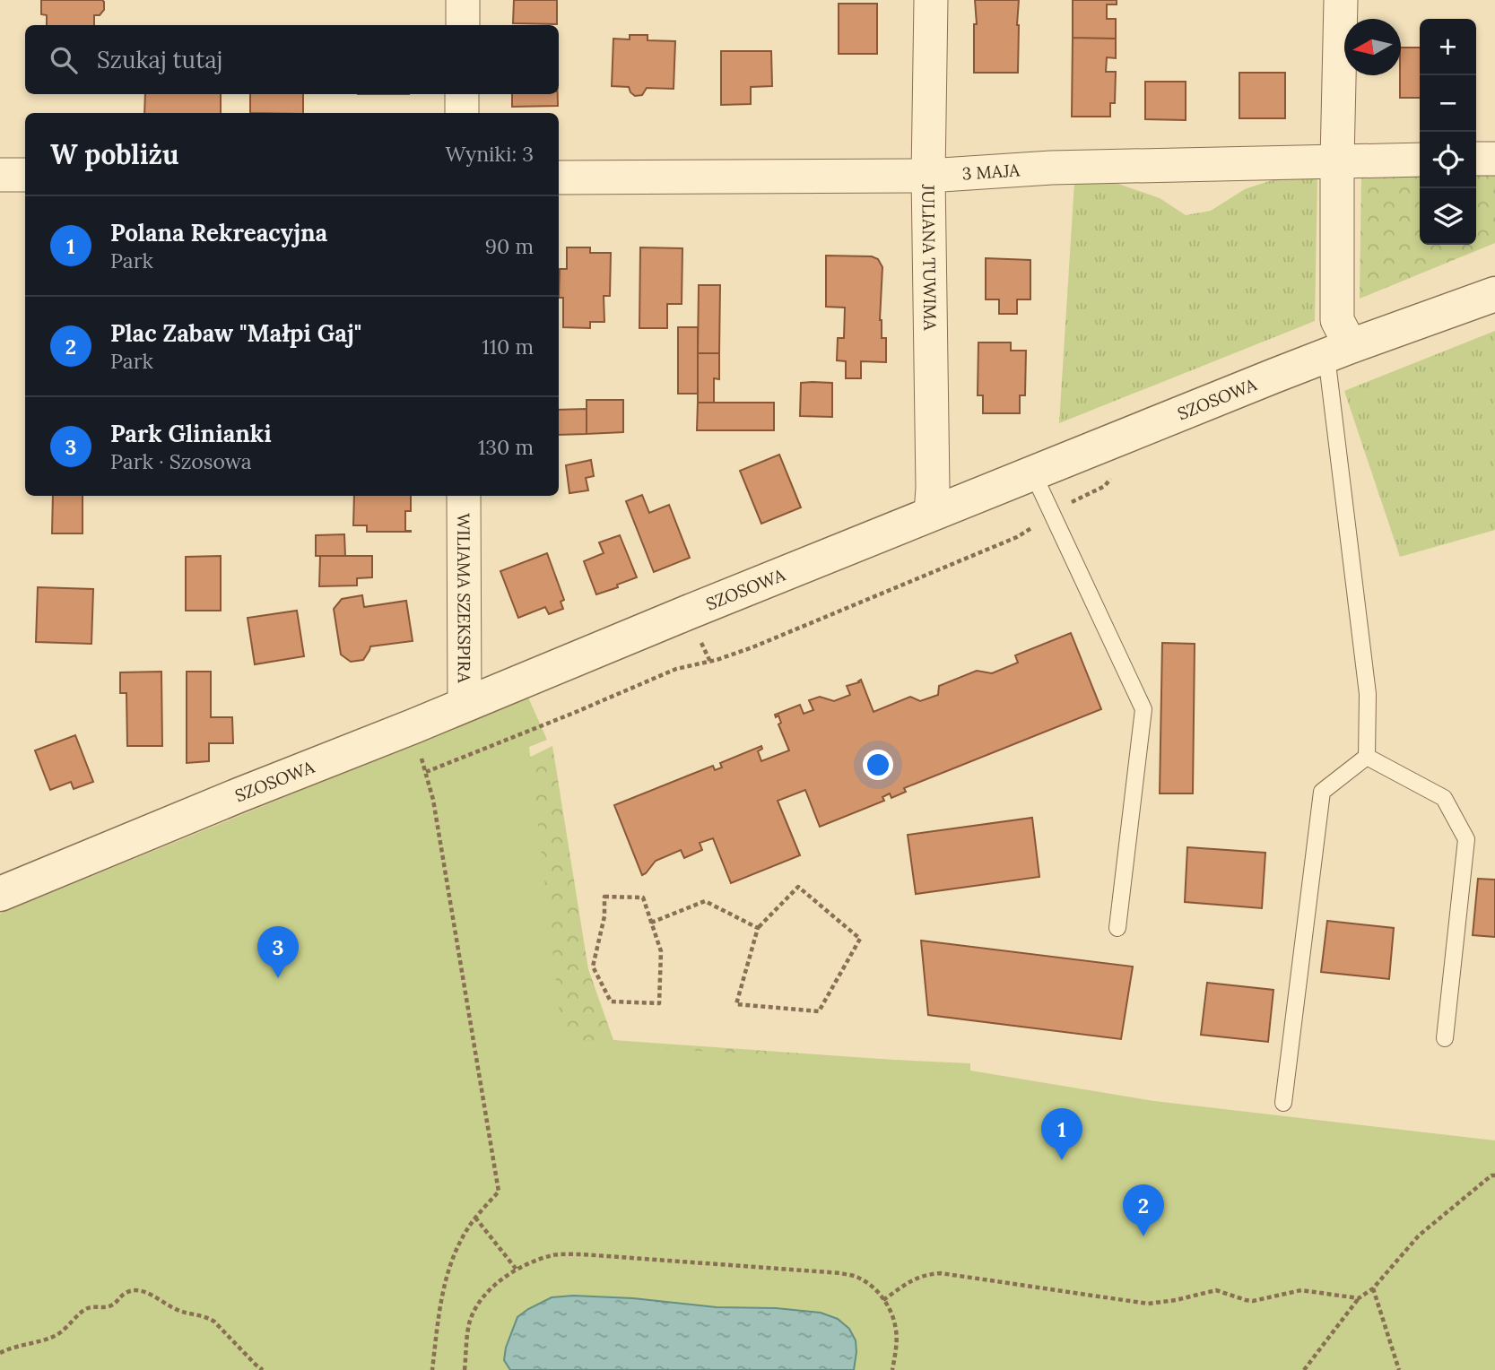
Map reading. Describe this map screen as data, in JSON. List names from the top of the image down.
{
  "streets": {
    "street": [
      "3 MAJA",
      "JULIANA TUWIMA",
      "SZOSOWA",
      "WILIAMA SZEKSPIRA"
    ]
  },
  "crossings": [
    ["3 MAJA", "JULIANA TUWIMA"],
    ["JULIANA TUWIMA", "SZOSOWA"],
    ["SZOSOWA", "WILIAMA SZEKSPIRA"]
  ],
  "north": "left",
  "page": {
    "map_buttons": ["+", "−"],
    "search": "Szukaj tutaj",
    "heading": ["W pobliżu", "Wyniki: 3"],
    "list": [
      {
        "mark": "1",
        "name": "Polana Rekreacyjna",
        "note": "Park",
        "value": "90 m"
      },
      {
        "mark": "2",
        "name": "Plac Zabaw \"Małpi Gaj\"",
        "note": "Park",
        "value": "110 m"
      },
      {
        "mark": "3",
        "name": "Park Glinianki",
        "note": "Park · Szosowa",
        "value": "130 m"
      }
    ],
    "pins": ["3", "1", "2"]
  }
}
